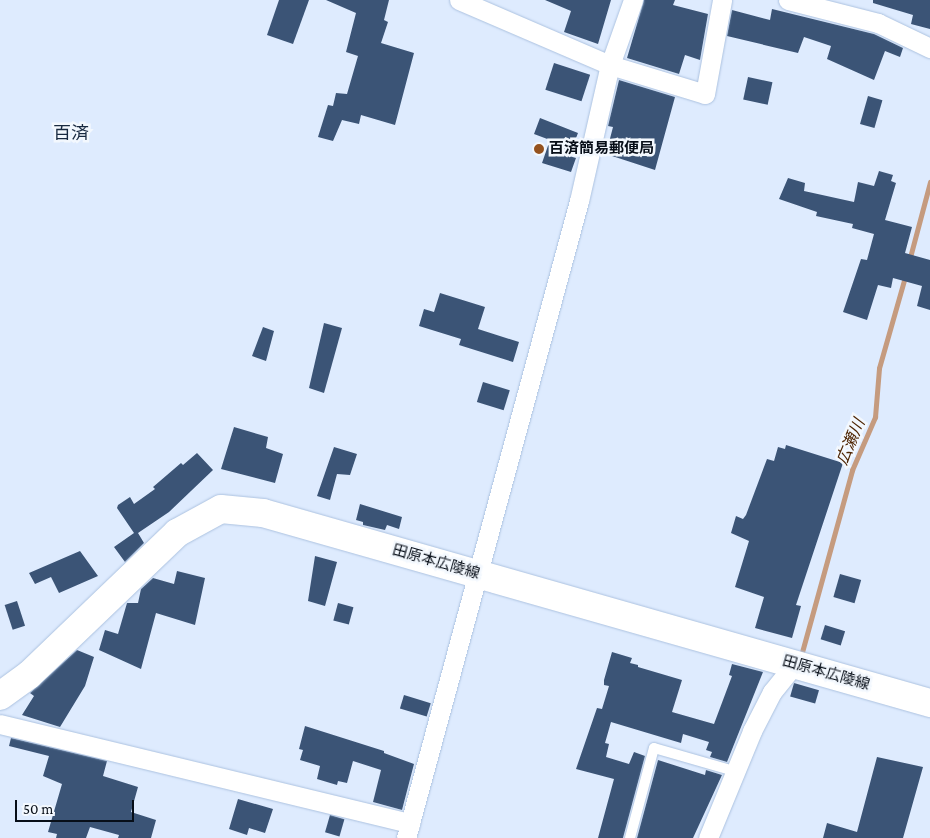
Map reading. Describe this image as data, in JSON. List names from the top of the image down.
{
  "streets": {
    "main road": ["田原本広陵線"]
  },
  "districts": ["百済"],
  "water": ["広瀬川"],
  "places": ["百済簡易郵便局"],
  "scale_bar": "50 m"
}
